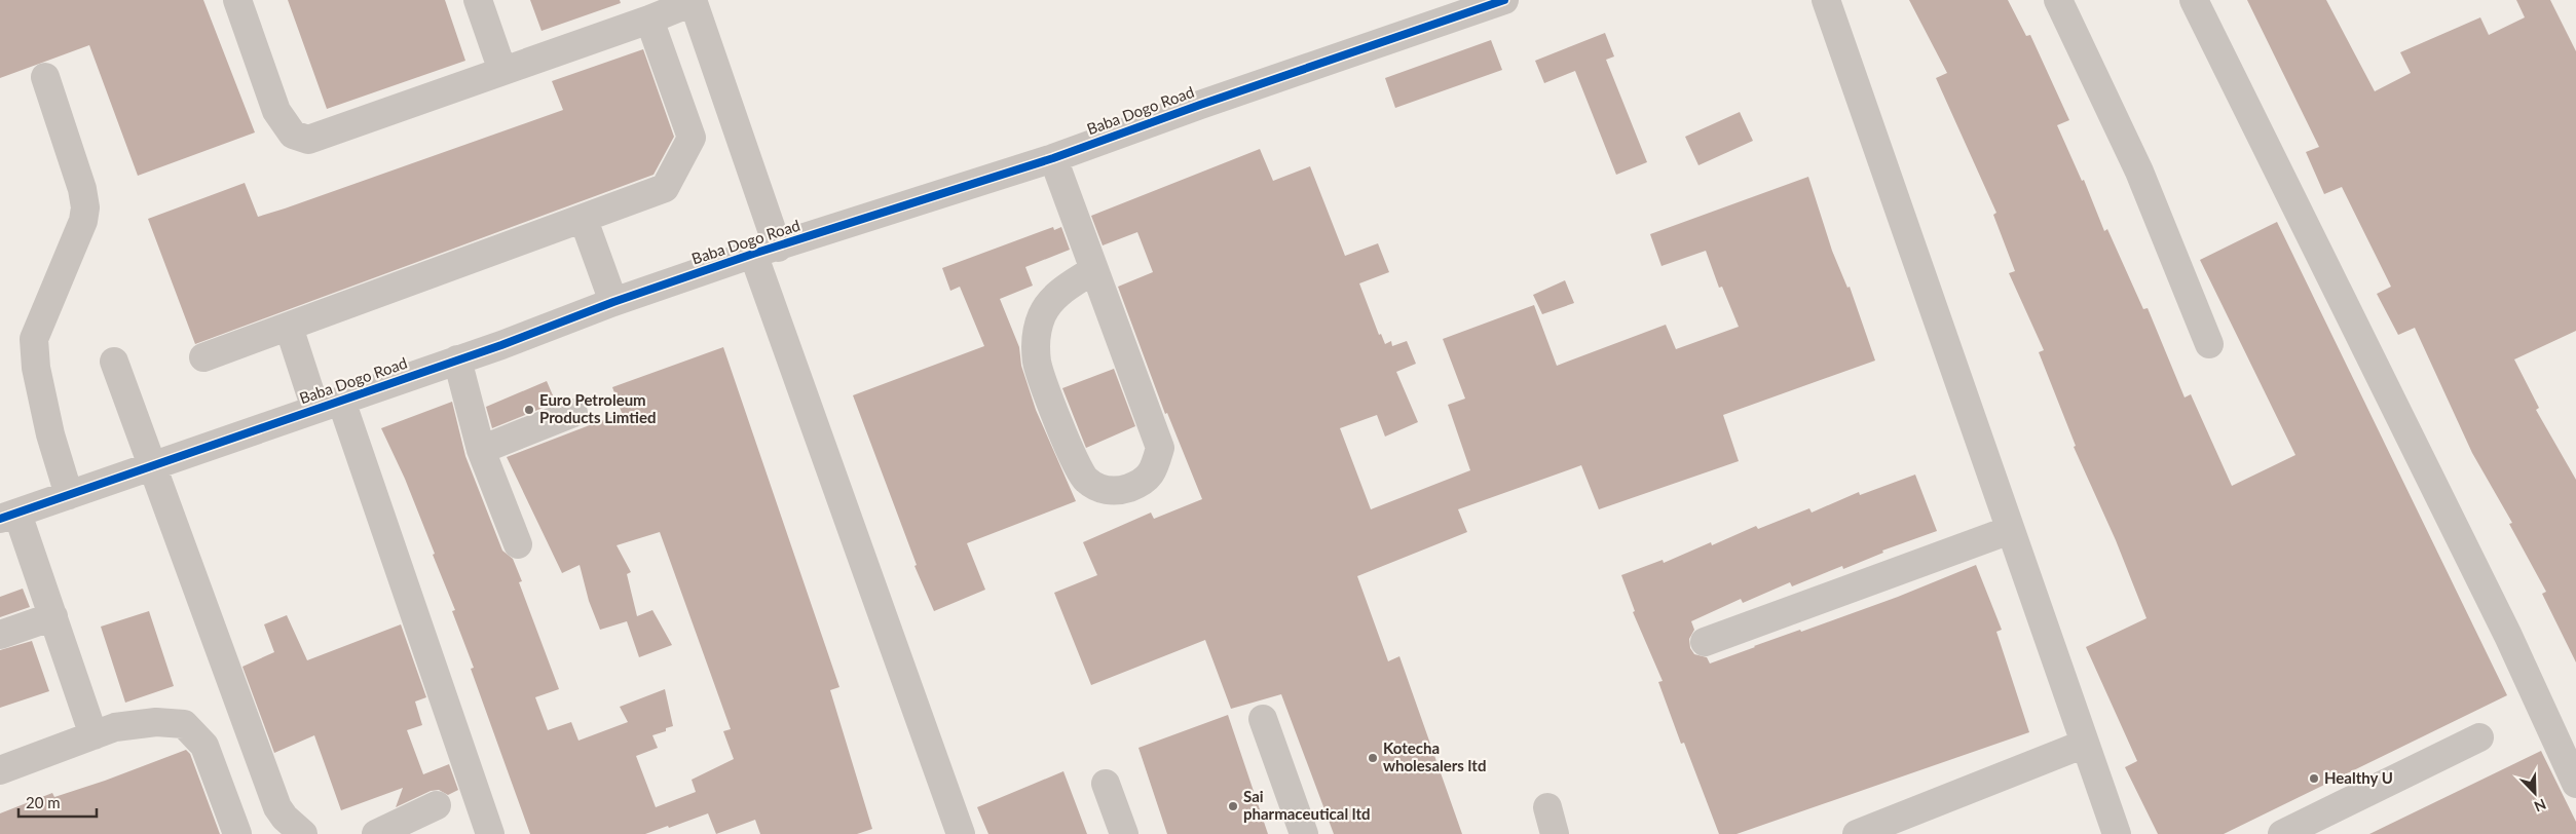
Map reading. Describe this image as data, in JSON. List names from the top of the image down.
{
  "streets": {
    "street": ["Baba Dogo Road"]
  },
  "places": [
    "Euro Petroleum Products Limtied",
    "Kotecha wholesalers ltd",
    "Healthy U",
    "Sai pharmaceutical ltd"
  ],
  "scale_bar": "20 m",
  "north": "bottom right"
}
